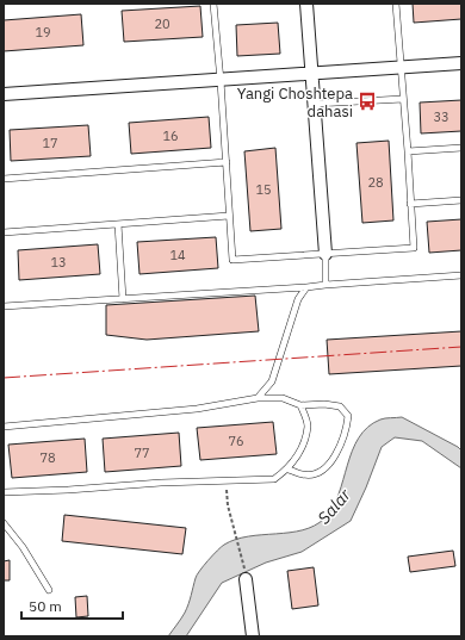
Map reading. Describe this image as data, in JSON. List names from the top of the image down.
{
  "water": ["Salar"],
  "places": {
    "bus stop": ["Yangi Choshtepa dahasi"]
  },
  "house_numbers": [
    "20",
    "19",
    "33",
    "16",
    "17",
    "28",
    "15",
    "14",
    "13",
    "76",
    "77",
    "78"
  ],
  "scale_bar": "50 m"
}
